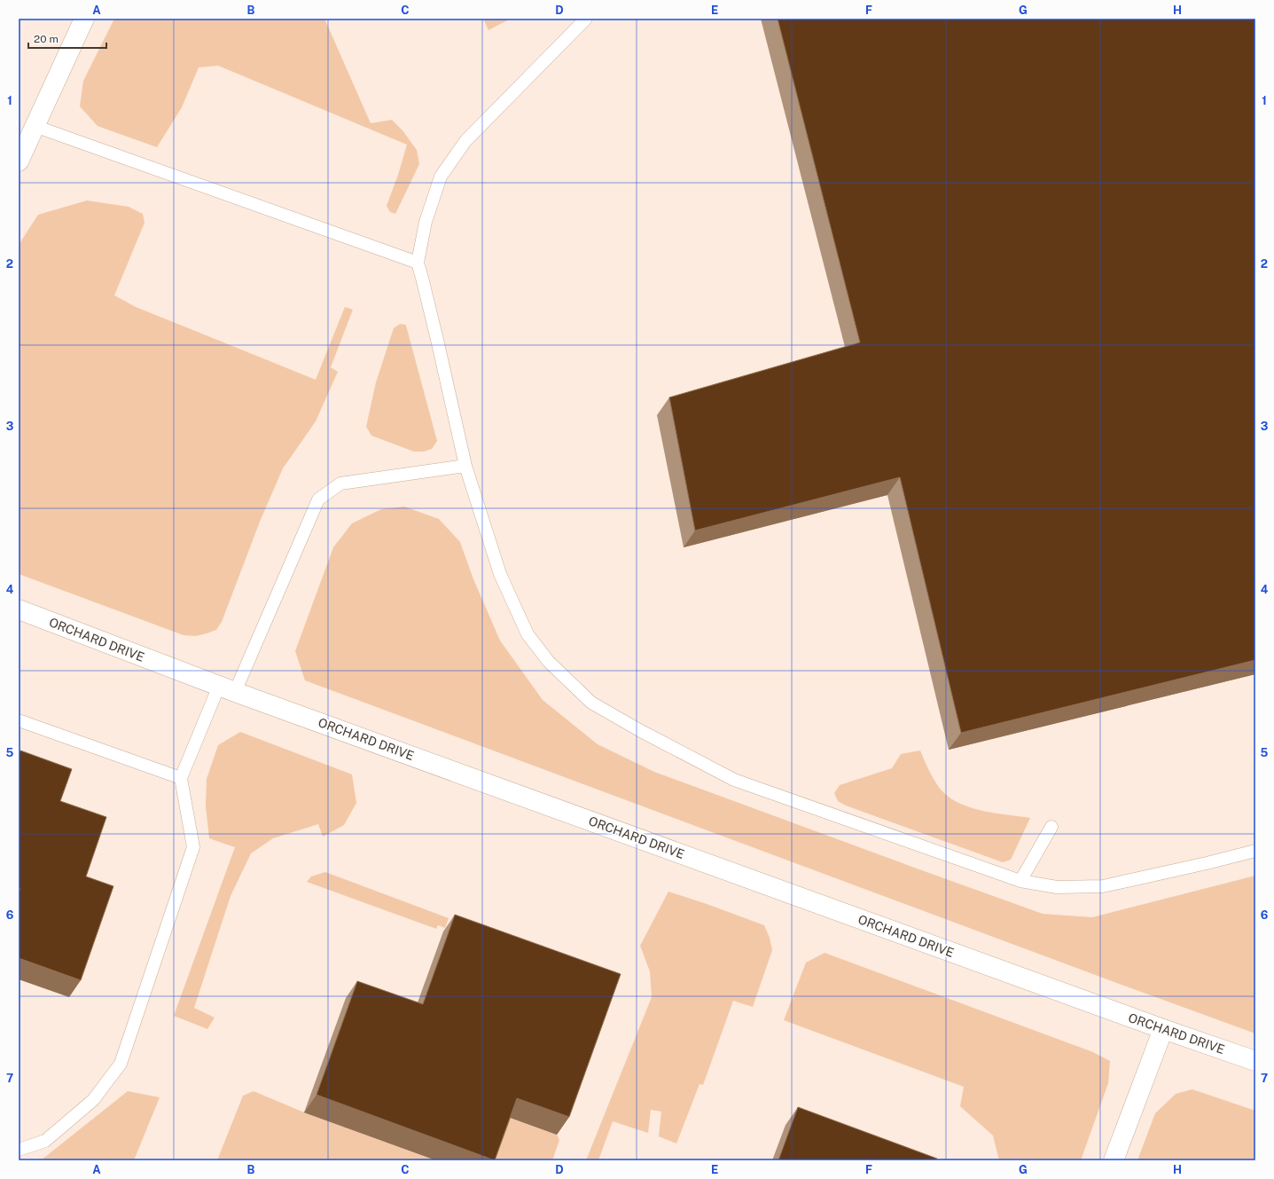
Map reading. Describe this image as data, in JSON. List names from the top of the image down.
{
  "streets": {
    "street": ["ORCHARD DRIVE"]
  },
  "scale_bar": "20 m",
  "grid": {
    "columns": [
      "A",
      "B",
      "C",
      "D",
      "E",
      "F",
      "G",
      "H"
    ],
    "rows": [
      "1",
      "2",
      "3",
      "4",
      "5",
      "6",
      "7"
    ]
  }
}
